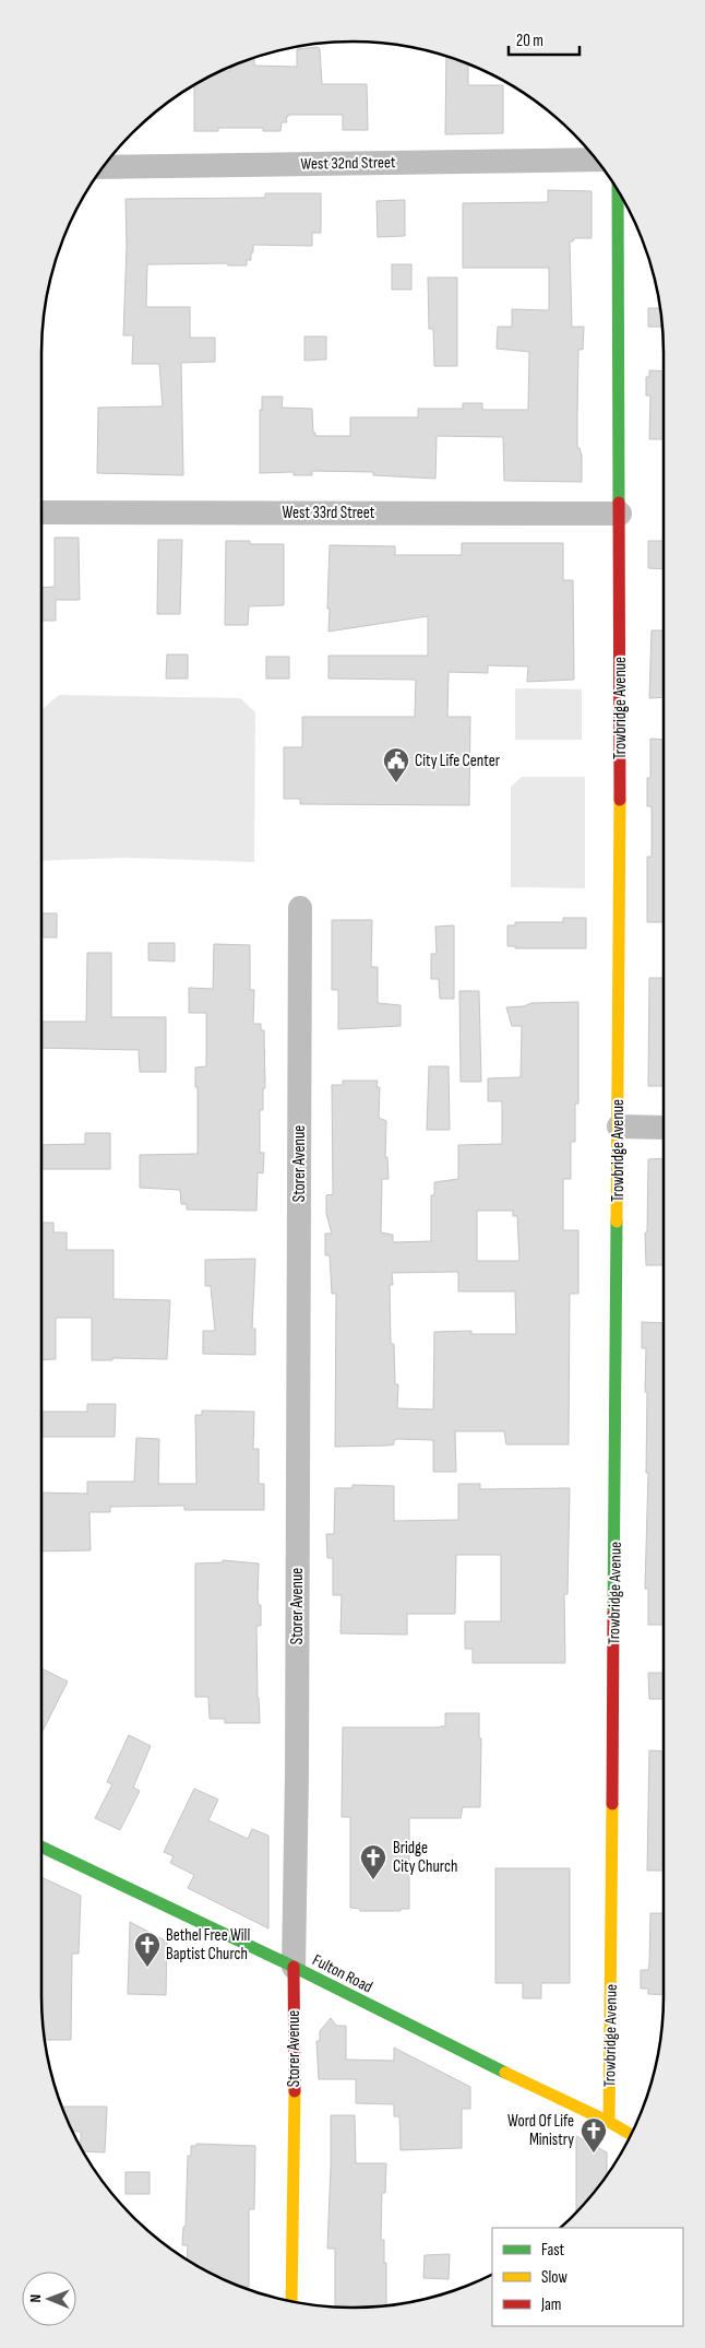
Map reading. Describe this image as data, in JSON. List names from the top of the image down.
{
  "streets": {
    "street": [
      "West 32nd Street",
      "West 33rd Street",
      "Trowbridge Avenue",
      "Storer Avenue",
      "Fulton Road"
    ]
  },
  "crossings": [
    ["West 33rd Street", "Trowbridge Avenue"],
    ["Trowbridge Avenue", "Fulton Road"],
    ["Storer Avenue", "Fulton Road"]
  ],
  "places": {
    "public building": ["City Life Center"],
    "church": ["Bridge City Church", "Bethel Free Will Baptist Church", "Word Of Life Ministry"]
  },
  "legend": ["Fast", "Slow", "Jam"],
  "scale_bar": "20 m",
  "north": "left"
}
